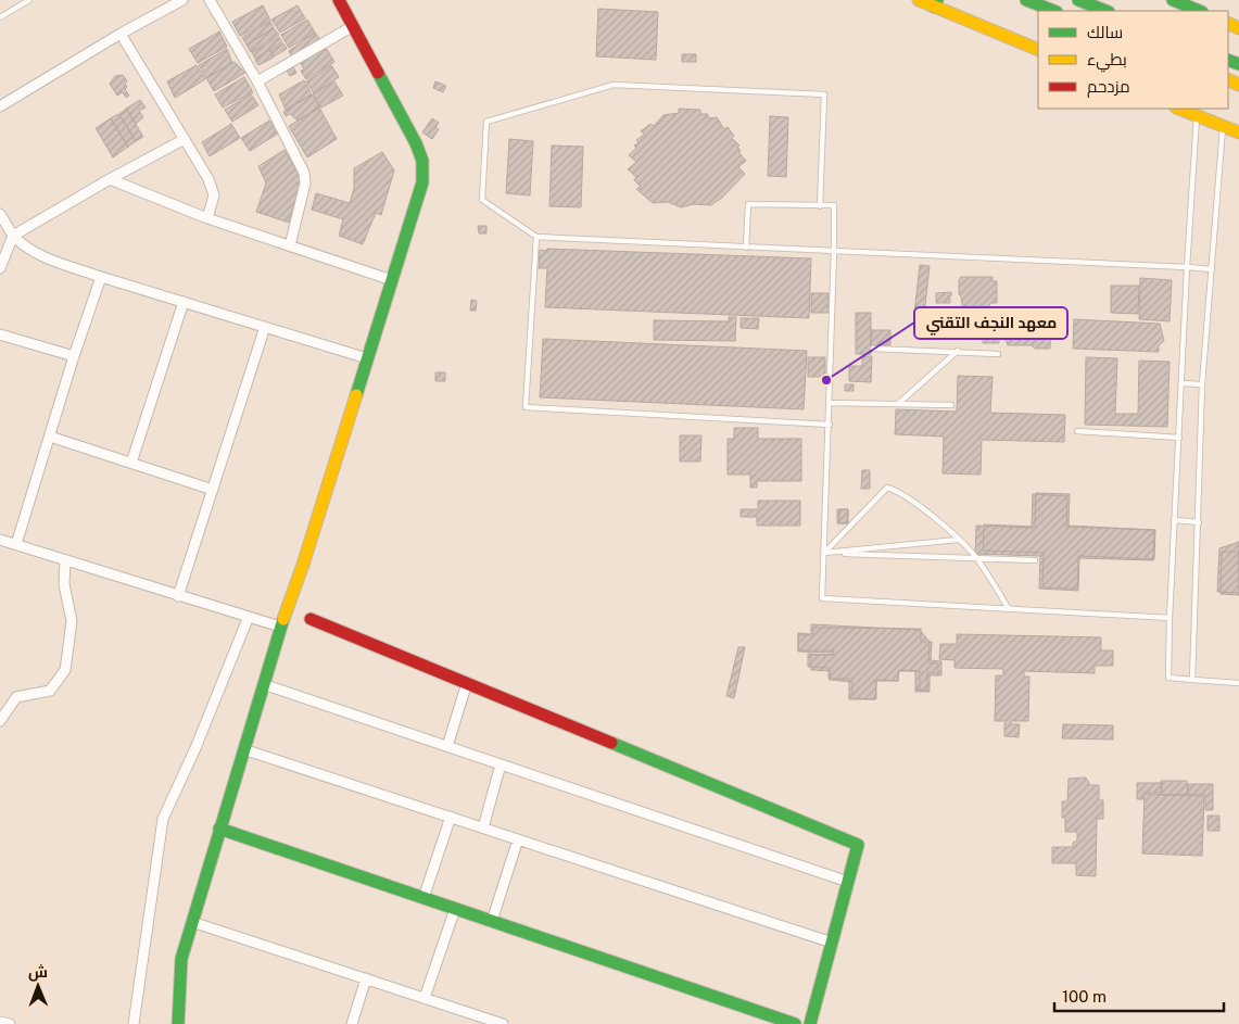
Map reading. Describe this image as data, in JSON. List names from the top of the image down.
{
  "places": ["معهد النجف التقني"],
  "legend": ["سالك", "بطيء", "مزدحم"],
  "scale_bar": "100 m",
  "north": "top"
}
